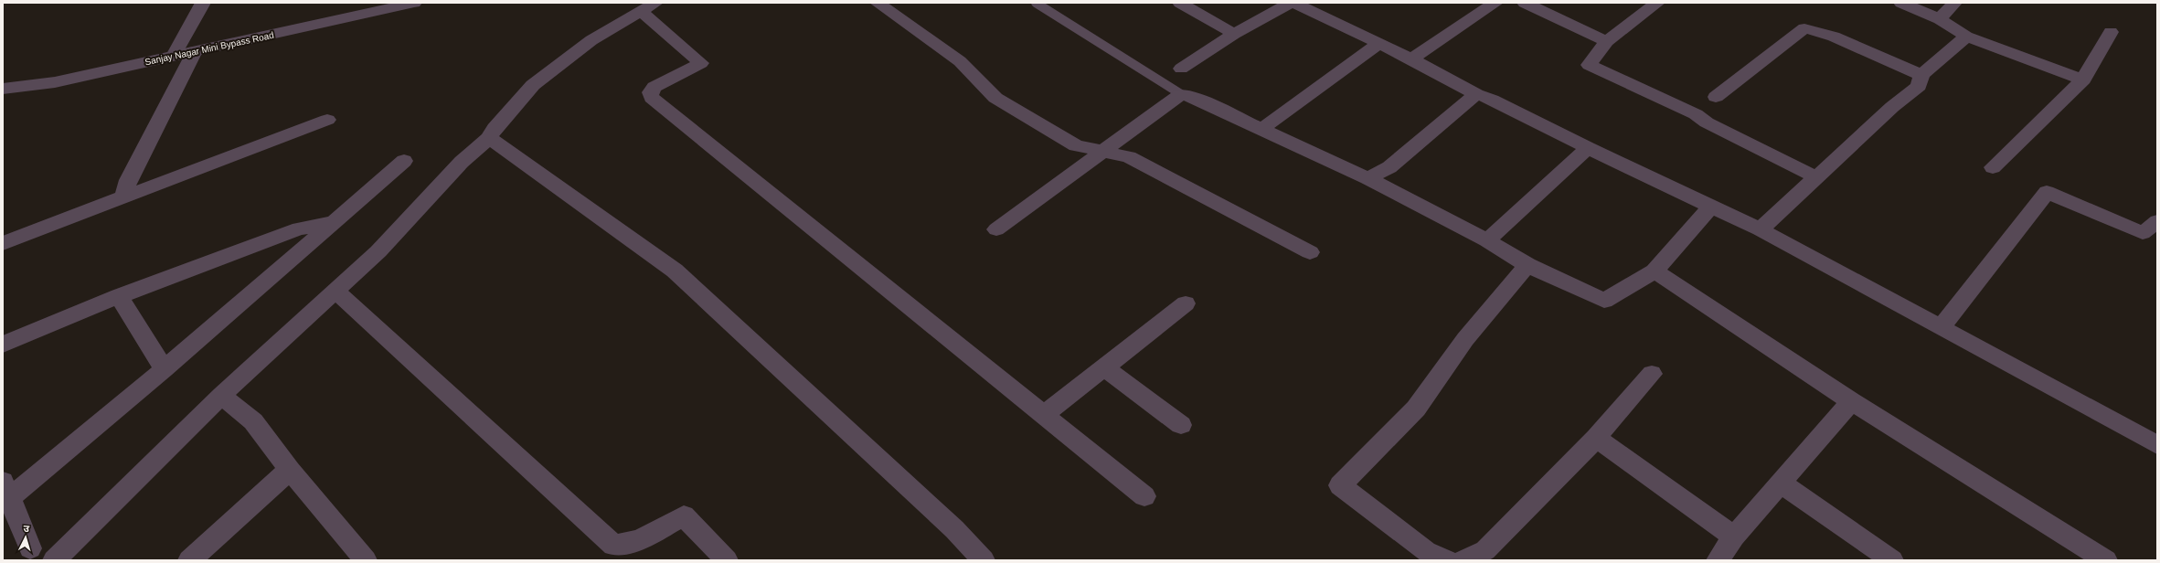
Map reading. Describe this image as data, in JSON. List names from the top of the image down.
{
  "streets": {
    "street": ["Sanjay Nagar Mini Bypass Road"]
  },
  "north": "top"
}
